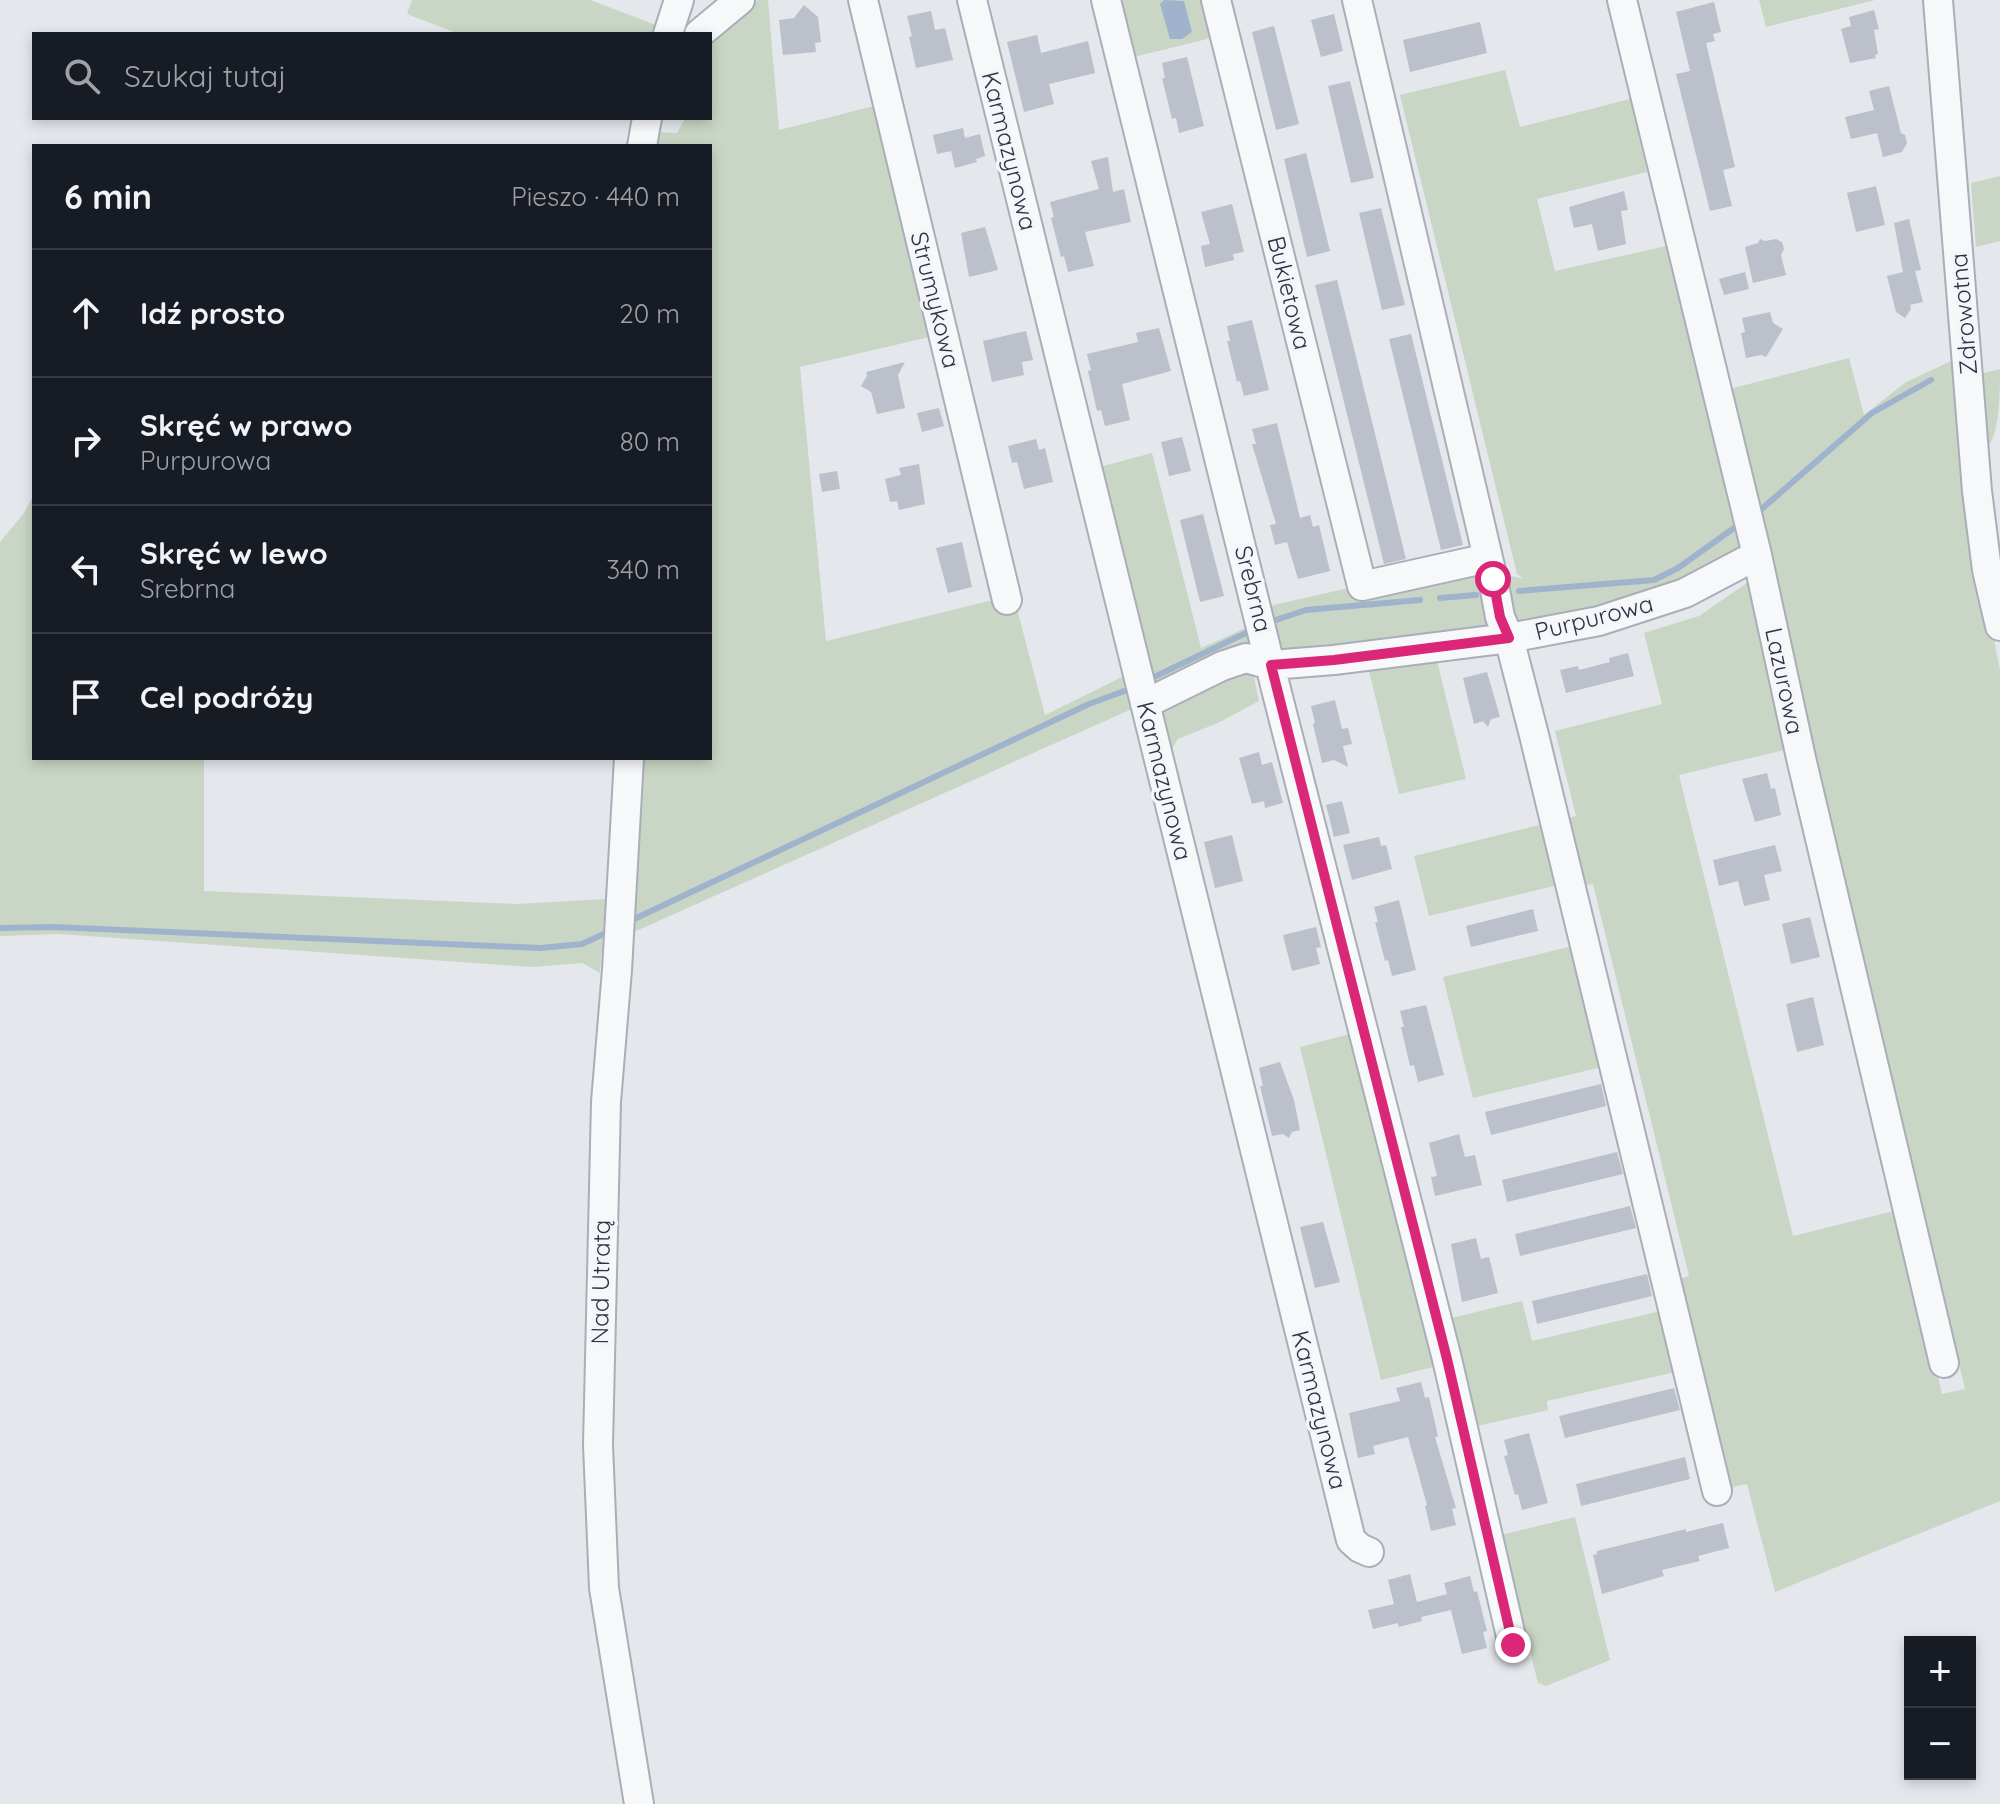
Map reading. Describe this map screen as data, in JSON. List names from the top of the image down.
{
  "streets": {
    "street": [
      "Karmazynowa",
      "Bukietowa",
      "Strumykowa",
      "Zdrowotna",
      "Srebrna",
      "Purpurowa",
      "Lazurowa",
      "Nad Utratą"
    ]
  },
  "crossings": [
    ["Karmazynowa", "Purpurowa"],
    ["Srebrna", "Purpurowa"],
    ["Purpurowa", "Lazurowa"]
  ],
  "page": {
    "search": "Szukaj tutaj",
    "heading": ["6 min", "Pieszo · 440 m"],
    "list": [
      ["Idź prosto", "20 m"],
      ["Skręć w prawo", "Purpurowa", "80 m"],
      ["Skręć w lewo", "Srebrna", "340 m"],
      "Cel podróży"
    ],
    "map_buttons": ["+", "−"]
  }
}
